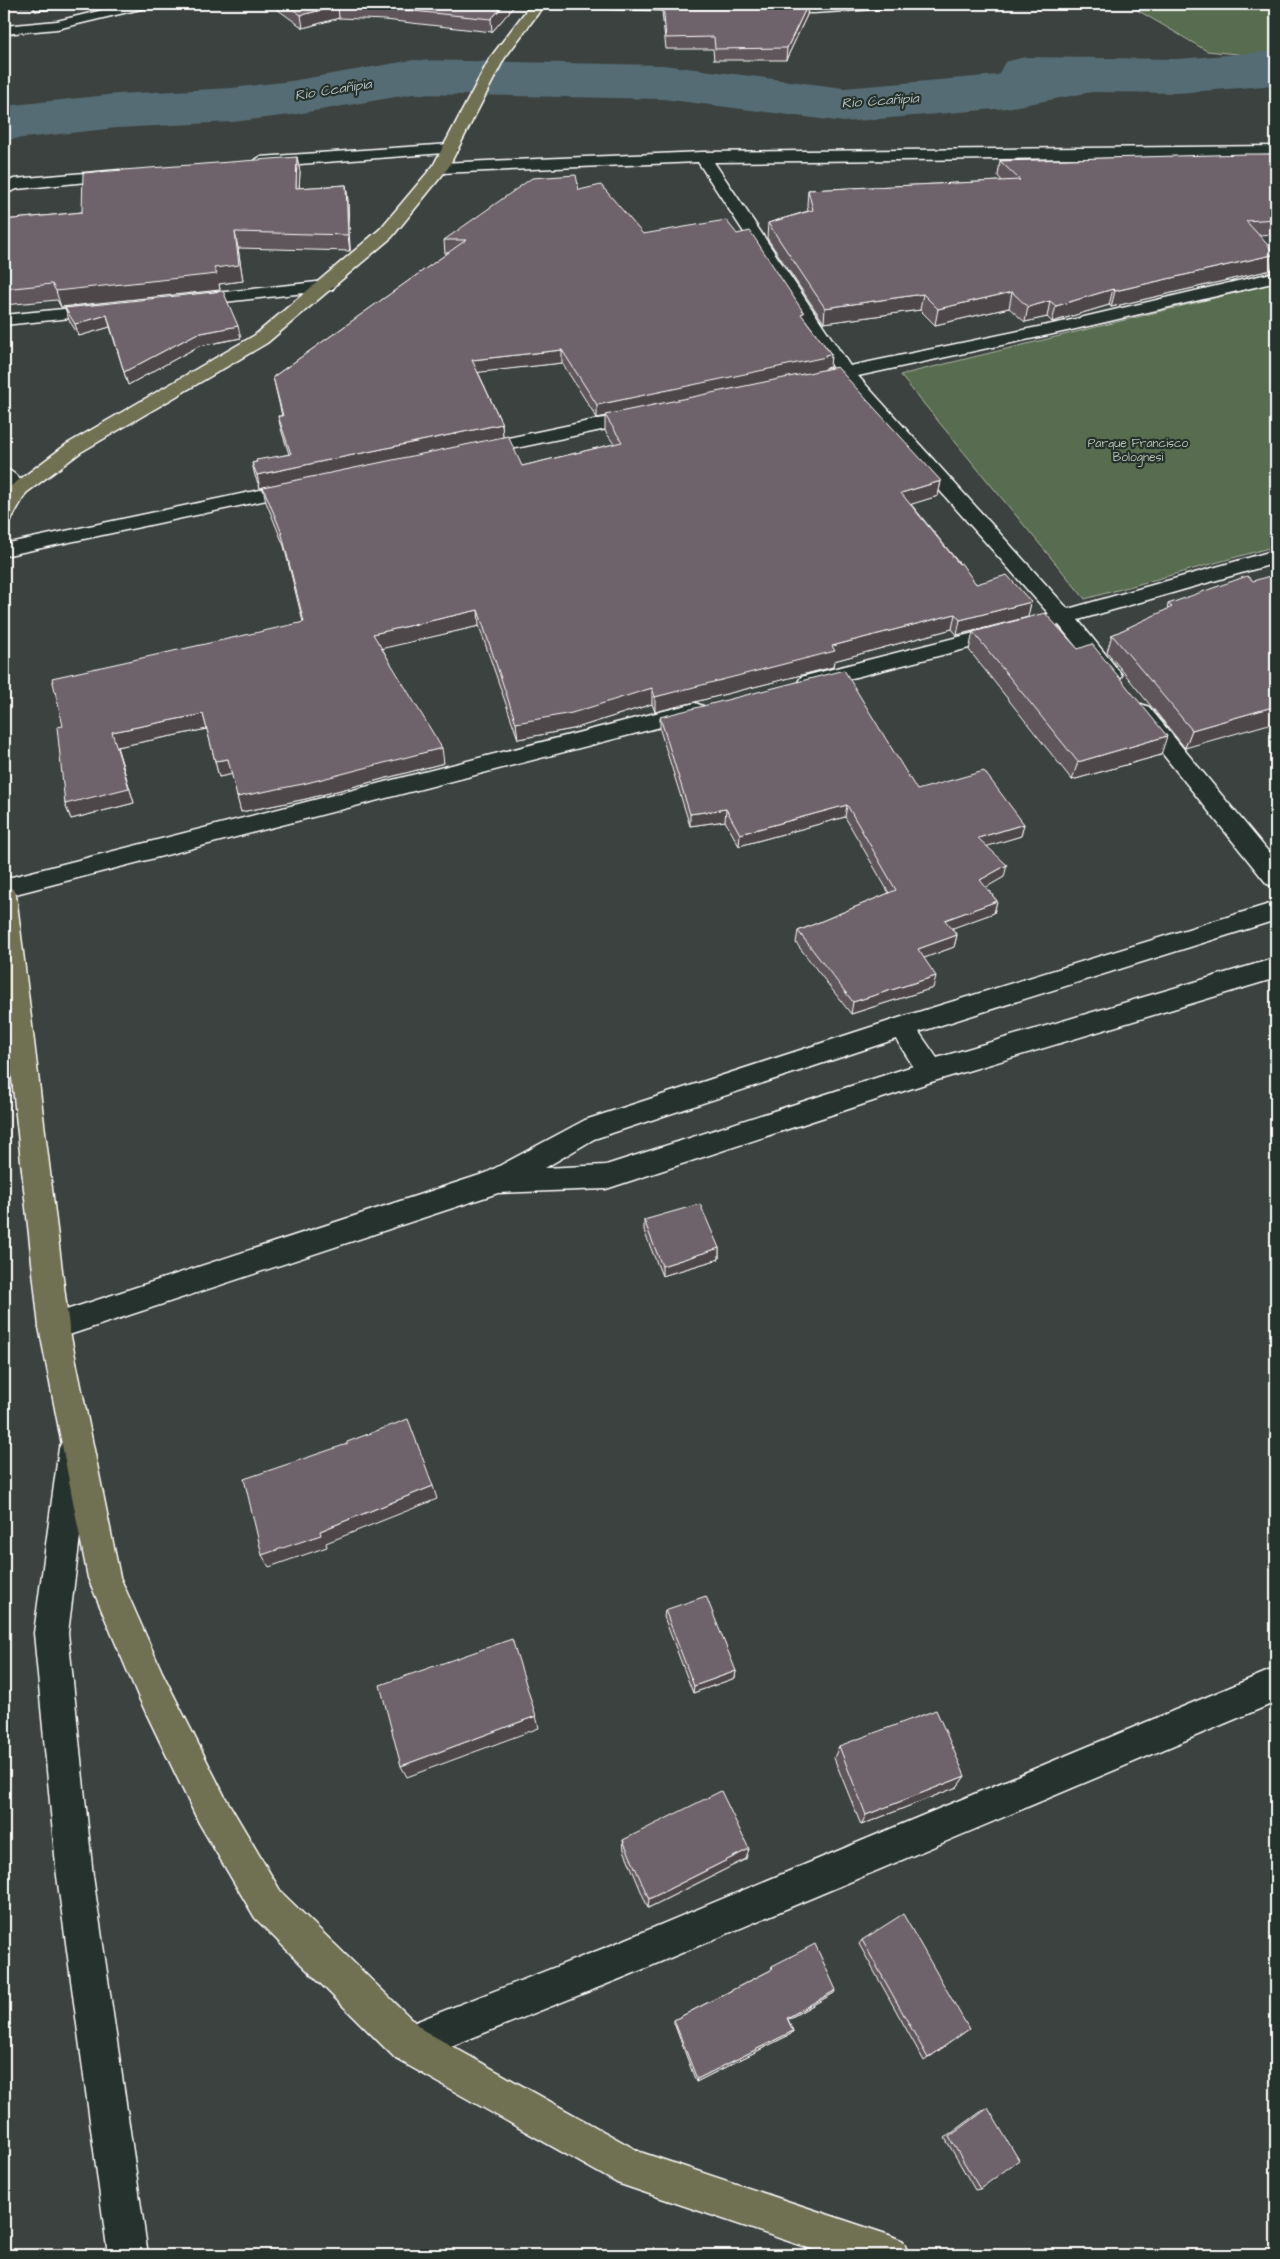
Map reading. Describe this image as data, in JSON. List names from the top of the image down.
{
  "water": ["Rio Ccañipia"],
  "parks": ["Parque Francisco Bolognesi"]
}
